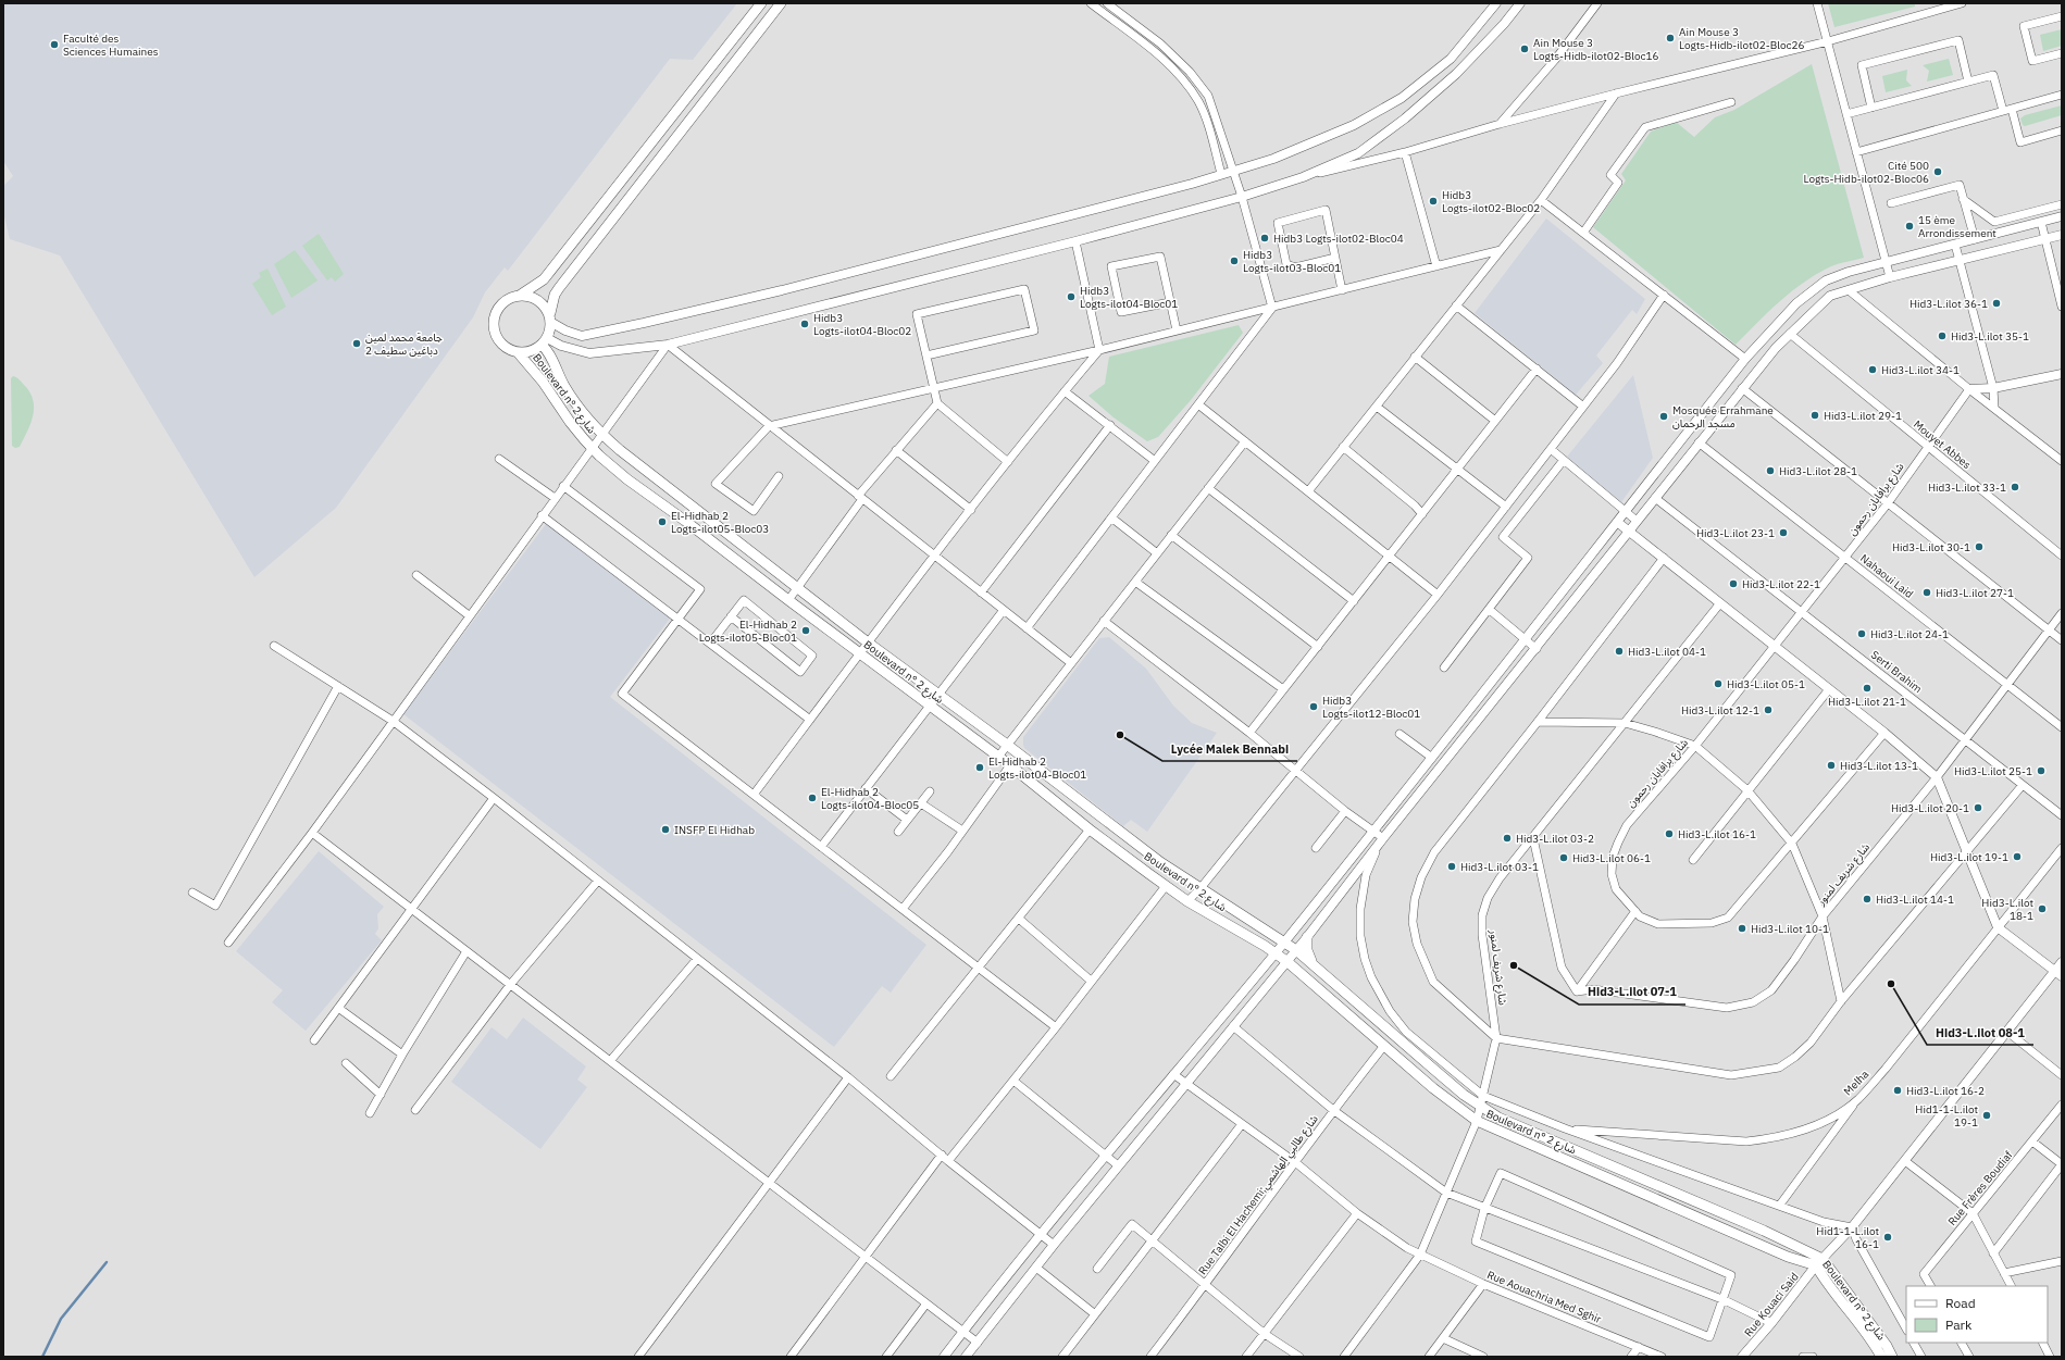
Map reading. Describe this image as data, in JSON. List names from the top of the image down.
{
  "streets": {
    "main road": ["Boulevard n° شارع 2"],
    "street": [
      "Mouyet Abbes",
      "شارع برافابان رحمون",
      "Nahaoui Laid",
      "Serti Brahim",
      "شارع شريف لمنور",
      "Melha",
      "Rue Frères Boudiaf",
      "Rue Talbi El Hachemi;شارع طالبي الهاشمي",
      "Rue Aouachria Med Sghir",
      "Rue Kouaci Said"
    ]
  },
  "crossings": [
    ["Boulevard n° شارع 2", "Rue Talbi El Hachemi;شارع طالبي الهاشمي"],
    ["Boulevard n° شارع 2", "Rue Kouaci Said"],
    ["Mouyet Abbes", "شارع برافابان رحمون"],
    ["شارع برافابان رحمون", "Nahaoui Laid"],
    ["شارع برافابان رحمون", "Serti Brahim"],
    ["Nahaoui Laid", "شارع شريف لمنور"],
    ["Serti Brahim", "شارع شريف لمنور"],
    ["Rue Talbi El Hachemi;شارع طالبي الهاشمي", "Rue Aouachria Med Sghir"]
  ],
  "places": [
    "Ain Mouse 3 Logts-Hidb-ilot02-Bloc26",
    "Faculté des Sciences Humaines",
    "Ain Mouse 3 Logts-Hidb-ilot02-Bloc16",
    "Cité 500 Logts-Hidb-ilot02-Bloc06",
    "Hidb3 Logts-ilot02-Bloc02",
    "15 ème Arrondissement",
    "Hidb3 Logts-ilot02-Bloc04",
    "Hidb3 Logts-ilot03-Bloc01",
    "Hidb3 Logts-ilot04-Bloc01",
    "Hid3-L.ilot 36-1",
    "Hidb3 Logts-ilot04-Bloc02",
    "Hid3-L.ilot 35-1",
    "جامعة محمد لمين دباغين سطيف 2",
    "Hid3-L.ilot 34-1",
    "Hid3-L.ilot 29-1",
    "Mosquée Errahmane مسجد الرحمان",
    "Hid3-L.ilot 28-1",
    "Hid3-L.ilot 33-1",
    "El-Hidhab 2 Logts-ilot05-Bloc03",
    "Hid3-L.ilot 23-1",
    "Hid3-L.ilot 30-1",
    "Hid3-L.ilot 22-1",
    "Hid3-L.ilot 27-1",
    "El-Hidhab 2 Logts-ilot05-Bloc01",
    "Hid3-L.ilot 24-1",
    "Hid3-L.ilot 04-1",
    "Hid3-L.ilot 05-1",
    "Hid3-L.ilot 21-1",
    "Hidb3 Logts-ilot12-Bloc01",
    "Hid3-L.ilot 12-1",
    "Lycée Malek Bennabi",
    "Hid3-L.ilot 13-1",
    "El-Hidhab 2 Logts-ilot04-Bloc01",
    "Hid3-L.ilot 25-1",
    "El-Hidhab 2 Logts-ilot04-Bloc05",
    "Hid3-L.ilot 20-1",
    "INSFP El Hidhab",
    "Hid3-L.ilot 16-1",
    "Hid3-L.ilot 03-2",
    "Hid3-L.ilot 19-1",
    "Hid3-L.ilot 06-1",
    "Hid3-L.ilot 03-1",
    "Hid3-L.ilot 14-1",
    "Hid3-L.ilot 18-1",
    "Hid3-L.ilot 10-1",
    "Hid3-L.ilot 07-1",
    "Hid3-L.ilot 08-1",
    "Hid3-L.ilot 16-2",
    "Hid1-1-L.ilot 19-1",
    "Hid1-1-L.ilot 16-1"
  ],
  "legend": ["Road", "Park"]
}
